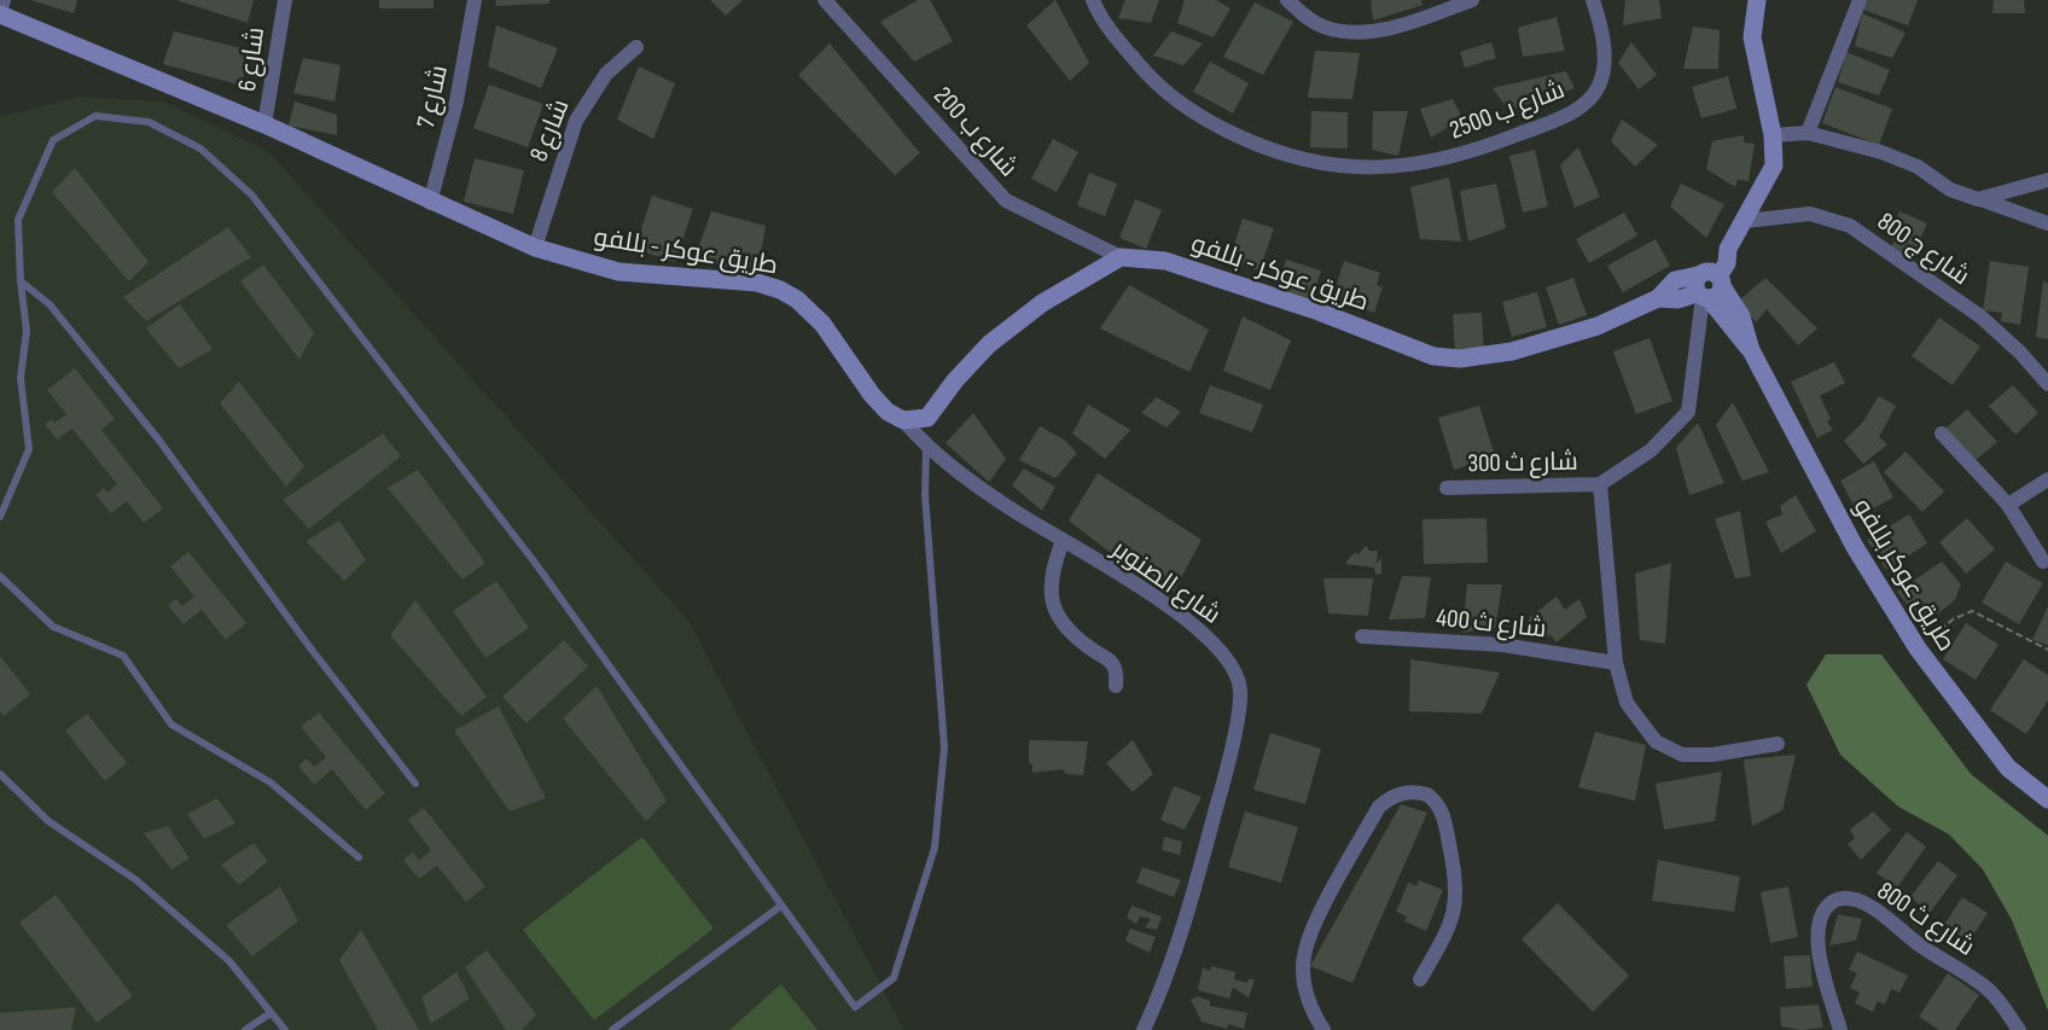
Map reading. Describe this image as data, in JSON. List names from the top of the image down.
{
  "streets": {
    "street": [
      "شارع 6",
      "شارع 7",
      "شارع ب 2500",
      "شارع 8",
      "شارع ب 200",
      "شارع ج 800",
      "طريق عوكر - بللفو",
      "شارع ث 300",
      "طريق عوكر بللفو",
      "شارع الصنوبر",
      "شارع ث 400",
      "شارع ث 800"
    ]
  },
  "crossings": [
    ["شارع 6", "طريق عوكر - بللفو"],
    ["شارع 7", "طريق عوكر - بللفو"],
    ["شارع 8", "طريق عوكر - بللفو"],
    ["شارع ب 200", "طريق عوكر - بللفو"],
    ["طريق عوكر - بللفو", "طريق عوكر بللفو"],
    ["طريق عوكر - بللفو", "شارع الصنوبر"]
  ]
}
